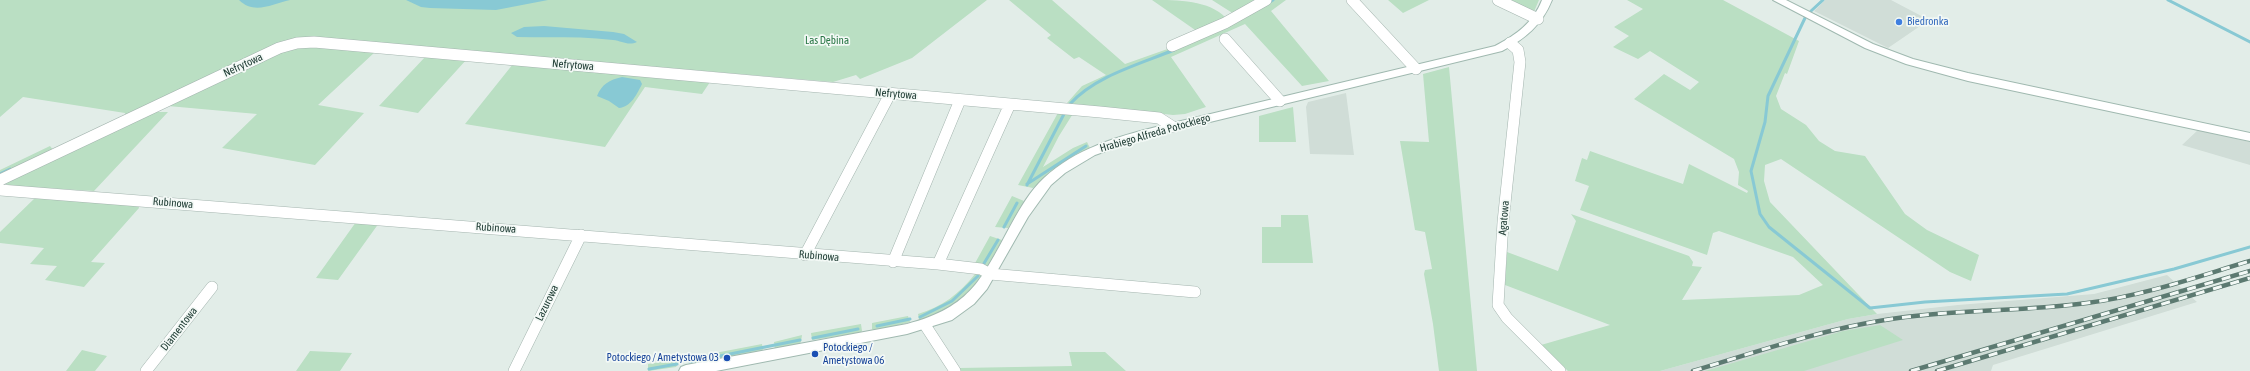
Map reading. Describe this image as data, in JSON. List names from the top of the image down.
{
  "streets": {
    "street": [
      "Nefrytowa",
      "Hrabiego Alfreda Potockiego",
      "Rubinowa",
      "Agatowa",
      "Lazurowa",
      "Diamentowa"
    ]
  },
  "crossings": [
    ["Nefrytowa", "Hrabiego Alfreda Potockiego"],
    ["Hrabiego Alfreda Potockiego", "Rubinowa"],
    ["Hrabiego Alfreda Potockiego", "Agatowa"],
    ["Rubinowa", "Lazurowa"]
  ],
  "parks": ["Las Dębina"],
  "places": ["Biedronka", "Potockiego / Ametystowa 06", "Potockiego / Ametystowa 03"]
}
